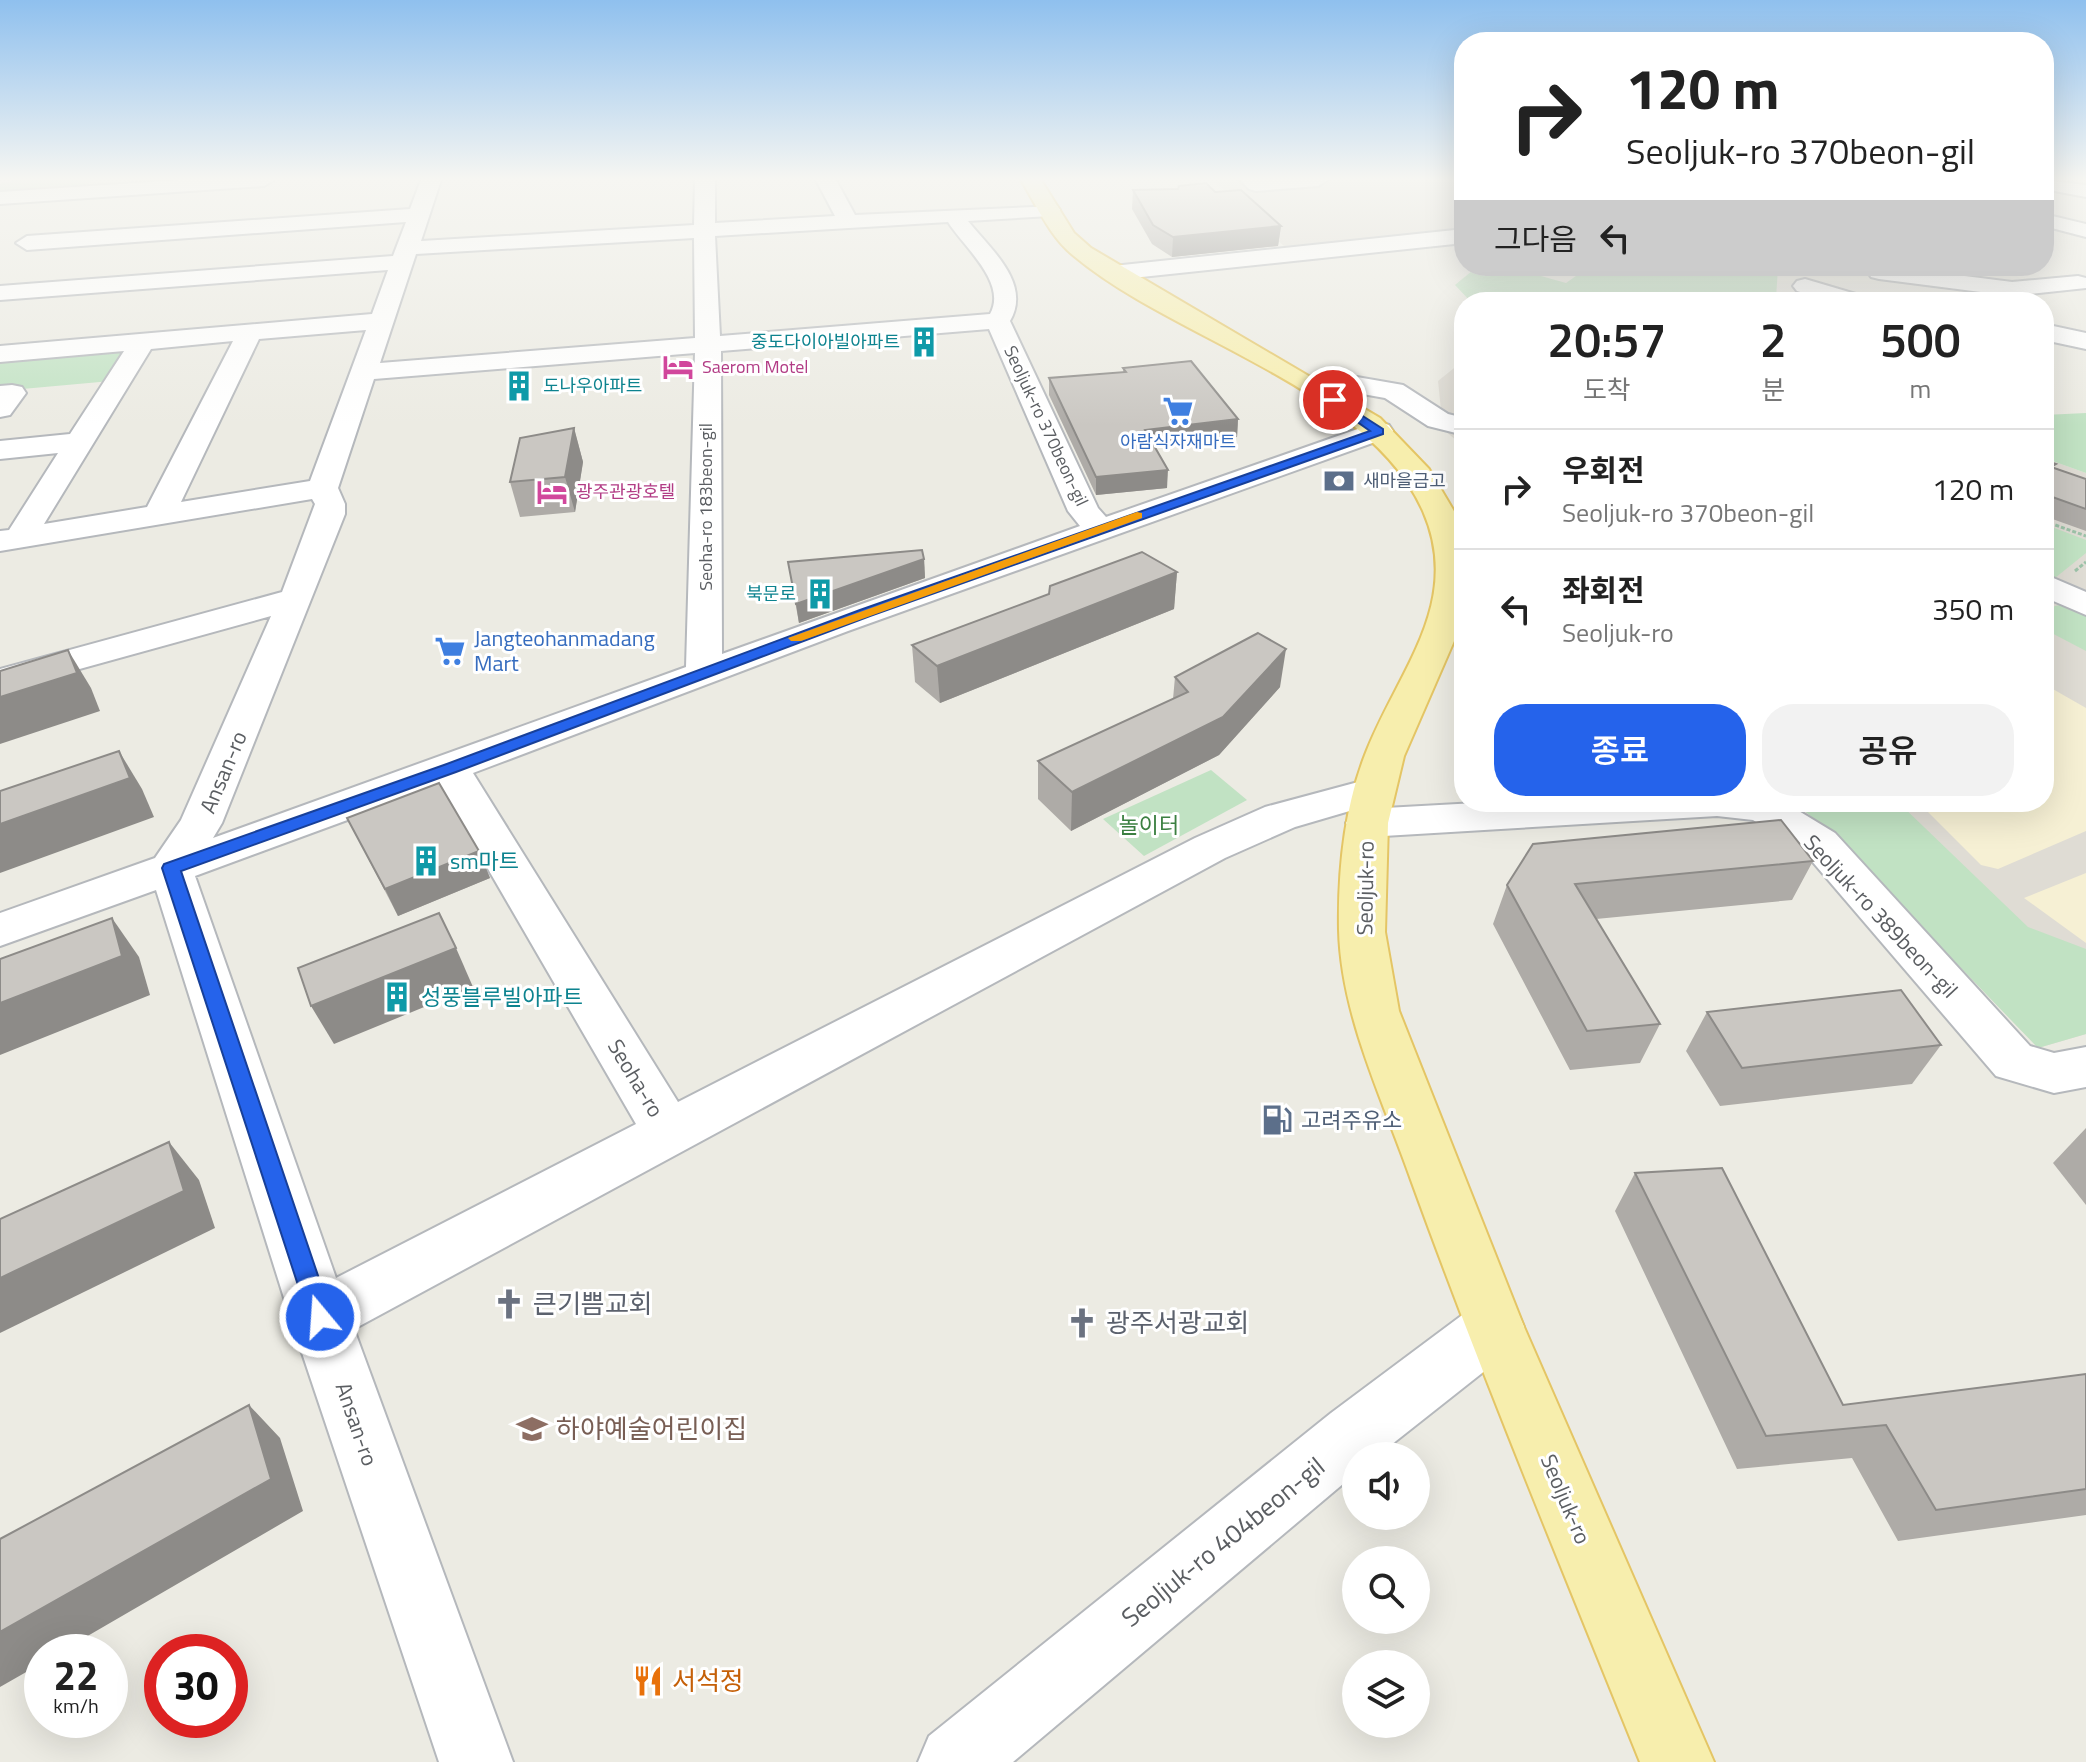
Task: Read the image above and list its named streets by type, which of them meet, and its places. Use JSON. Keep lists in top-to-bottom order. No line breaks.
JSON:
{"streets":{"main road":["Seoljuk-ro"],"street":["Seoljuk-ro 370beon-gil","Seoha-ro 183beon-gil","Ansan-ro","Seoljuk-ro 389beon-gil","Seoha-ro","Seoljuk-ro 404beon-gil"]},"crossings":[["Seoljuk-ro 370beon-gil","Seoha-ro 183beon-gil"],["Seoljuk-ro 370beon-gil","Ansan-ro"],["Seoljuk-ro 370beon-gil","Seoljuk-ro"],["Seoljuk-ro 370beon-gil","Seoha-ro"],["Ansan-ro","Seoha-ro"],["Seoljuk-ro","Seoljuk-ro 389beon-gil"],["Seoljuk-ro","Seoljuk-ro 404beon-gil"],["Seoljuk-ro 389beon-gil","Seoha-ro"]],"parks":["놀이터"],"places":{"building":["중도다이아빌아파트","도나우아파트","북문로","sm마트","성풍블루빌아파트"],"hotel":["Saerom Motel","광주관광호텔"],"supermarket":["아람식자재마트","Jangteohanmadang Mart"],"bank":["새마을금고"],"fuel station":["고려주유소"],"church":["큰기쁨교회","광주서광교회"],"school or university":["하야예술어린이집"],"restaurant":["서석정"]},"page":{"turn":["120 m","Seoljuk-ro 370beon-gil"],"then":"그다음","eta":["20:57","도착","2","분","500","m"],"list":[{"name":"우회전","note":"Seoljuk-ro 370beon-gil","value":"120 m"},{"name":"좌회전","note":"Seoljuk-ro","value":"350 m"}],"buttons":["종료","공유"],"speed":"22 km/h","limit":"30"}}
